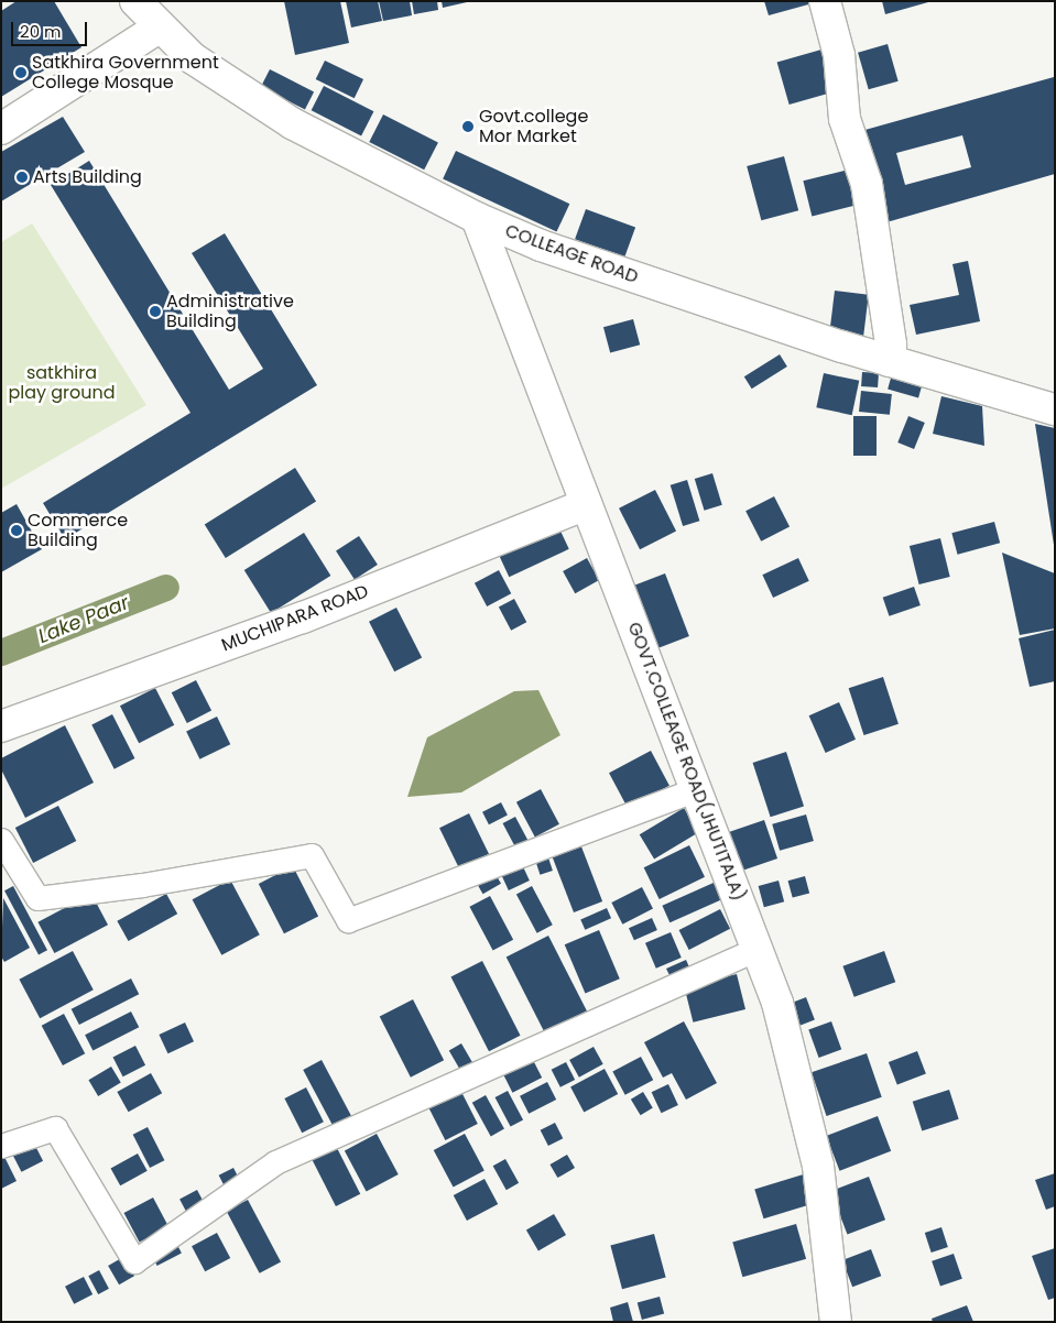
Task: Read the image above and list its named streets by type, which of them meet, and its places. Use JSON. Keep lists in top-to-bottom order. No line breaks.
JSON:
{"streets":{"street":["COLLEAGE ROAD","MUCHIPARA ROAD","GOVT.COLLEAGE ROAD(JHUTITALA)"]},"crossings":[["COLLEAGE ROAD","GOVT.COLLEAGE ROAD(JHUTITALA)"],["MUCHIPARA ROAD","GOVT.COLLEAGE ROAD(JHUTITALA)"]],"water":["Lake Paar"],"parks":["satkhira play ground"],"places":["Satkhira Government College Mosque","Govt.college Mor Market","Arts Building","Administrative Building","Commerce Building"],"scale_bar":"20 m"}
